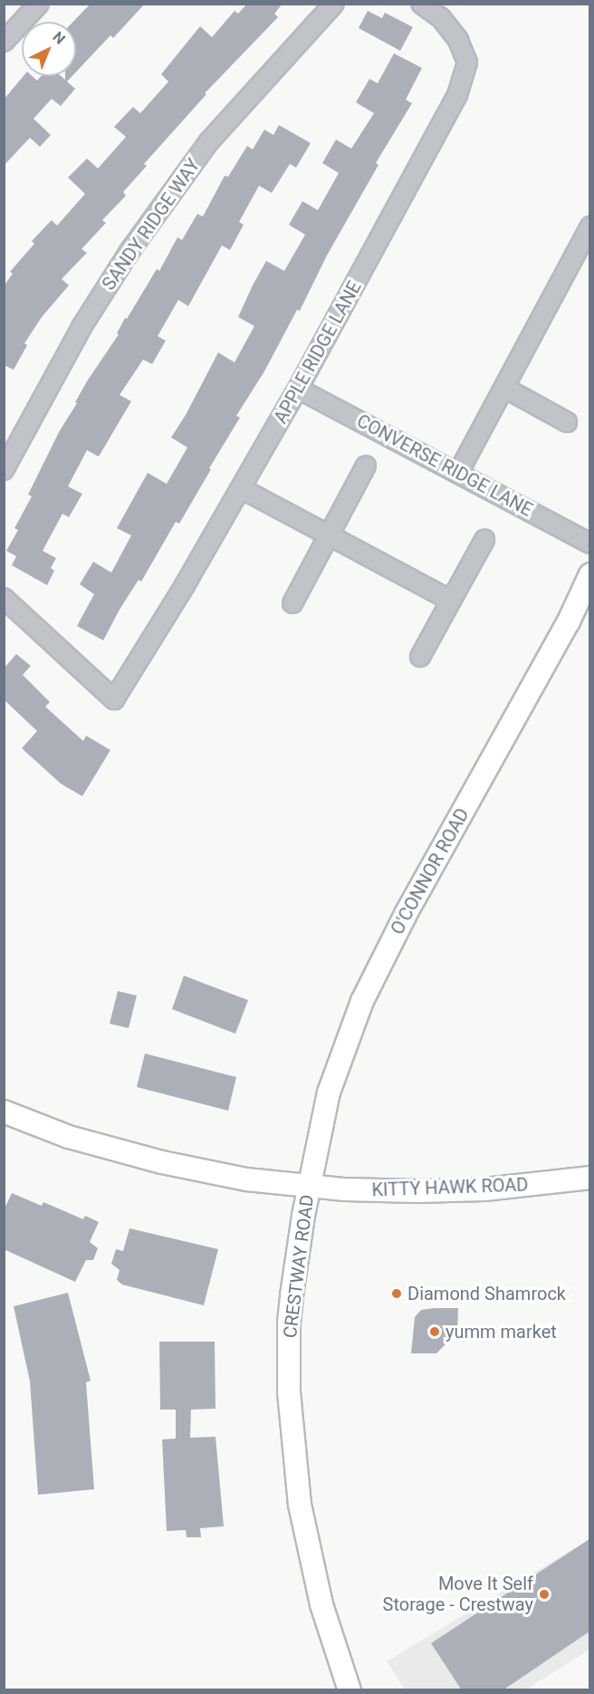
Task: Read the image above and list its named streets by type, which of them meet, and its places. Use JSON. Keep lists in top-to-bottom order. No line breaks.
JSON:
{"streets":{"main road":["O'CONNOR ROAD","KITTY HAWK ROAD","CRESTWAY ROAD"],"street":["SANDY RIDGE WAY","APPLE RIDGE LANE","CONVERSE RIDGE LANE"]},"crossings":[["APPLE RIDGE LANE","CONVERSE RIDGE LANE"],["O'CONNOR ROAD","KITTY HAWK ROAD"],["O'CONNOR ROAD","CRESTWAY ROAD"],["KITTY HAWK ROAD","CRESTWAY ROAD"]],"places":["Diamond Shamrock","yumm market","Move It Self Storage - Crestway"],"north":"top right"}
